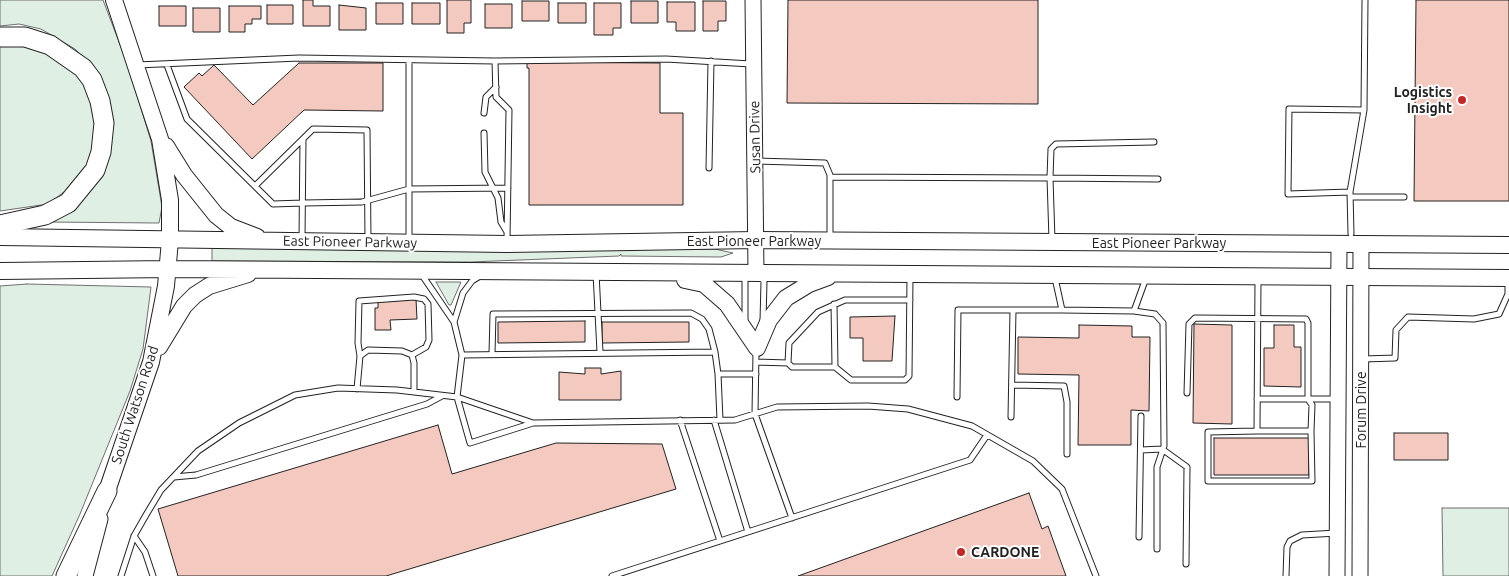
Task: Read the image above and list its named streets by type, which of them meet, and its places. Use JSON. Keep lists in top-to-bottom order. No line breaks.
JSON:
{"streets":{"main road":["East Pioneer Parkway","South Watson Road"],"street":["Susan Drive","Forum Drive"]},"crossings":[["Susan Drive","East Pioneer Parkway"],["East Pioneer Parkway","South Watson Road"],["East Pioneer Parkway","Forum Drive"]],"places":["Logistics Insight","CARDONE"]}
